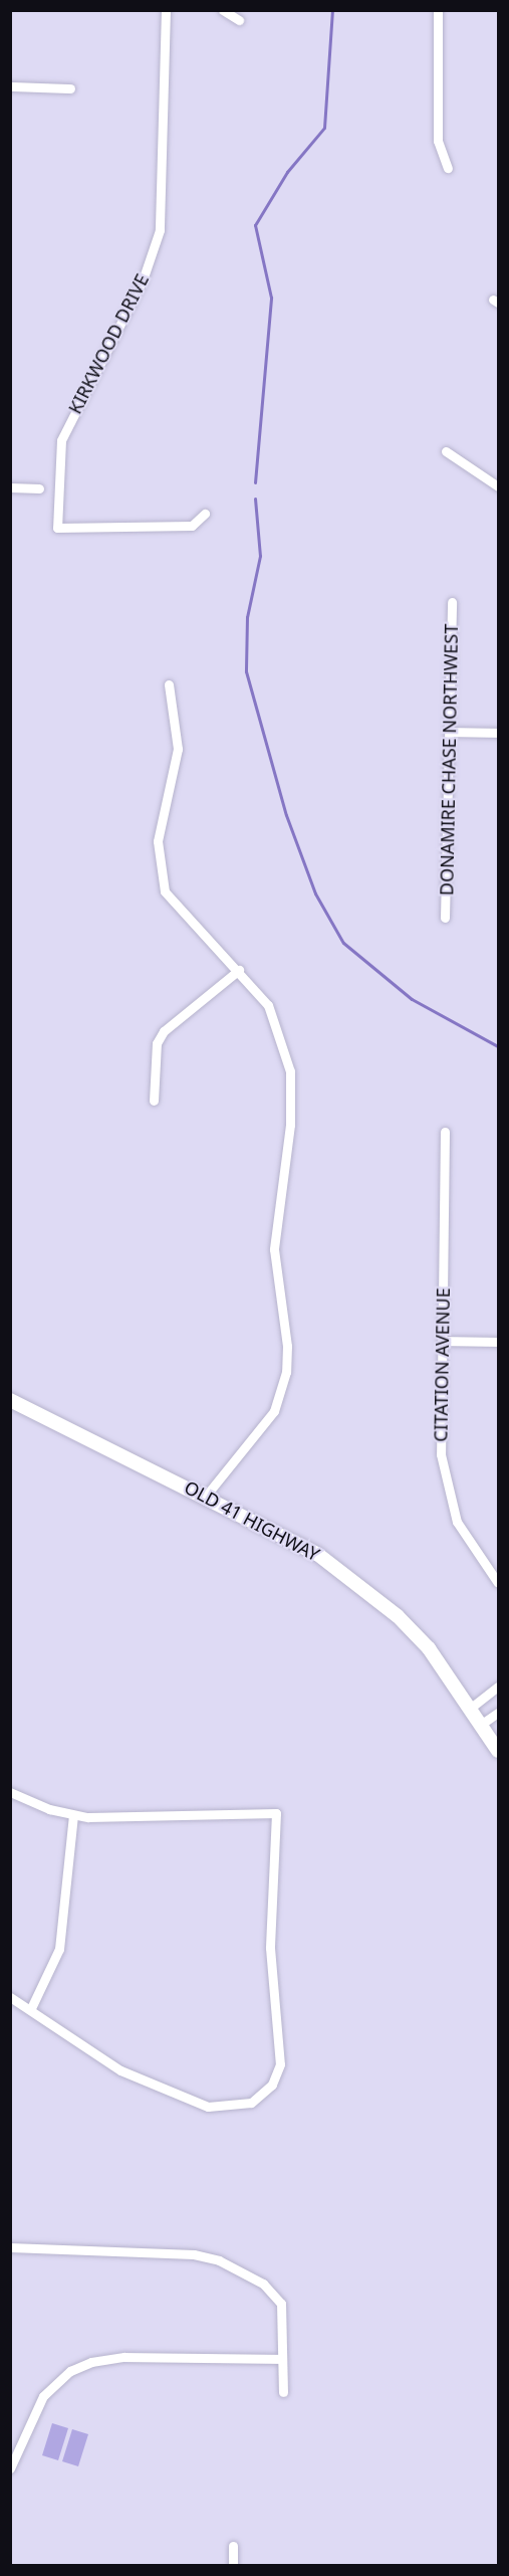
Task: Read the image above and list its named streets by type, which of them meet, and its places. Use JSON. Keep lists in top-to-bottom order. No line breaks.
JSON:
{"streets":{"main road":["OLD 41 HIGHWAY"],"street":["KIRKWOOD DRIVE","DONAMIRE CHASE NORTHWEST","CITATION AVENUE"]}}
